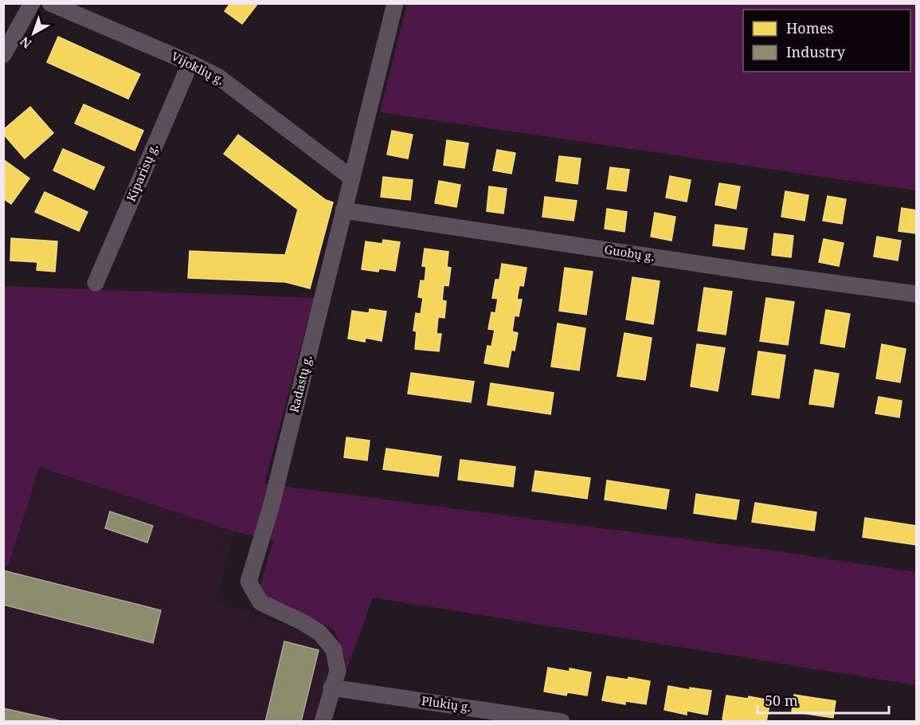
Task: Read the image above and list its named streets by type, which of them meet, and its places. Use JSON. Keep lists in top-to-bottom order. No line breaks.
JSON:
{"streets":{"street":["Vijoklių g.","Kiparisų g.","Guobų g.","Radastų g.","Plukių g."]},"crossings":[["Vijoklių g.","Kiparisų g."],["Vijoklių g.","Radastų g."],["Guobų g.","Radastų g."],["Radastų g.","Plukių g."]],"legend":["Homes","Industry"],"scale_bar":"50 m","north":"bottom left"}
